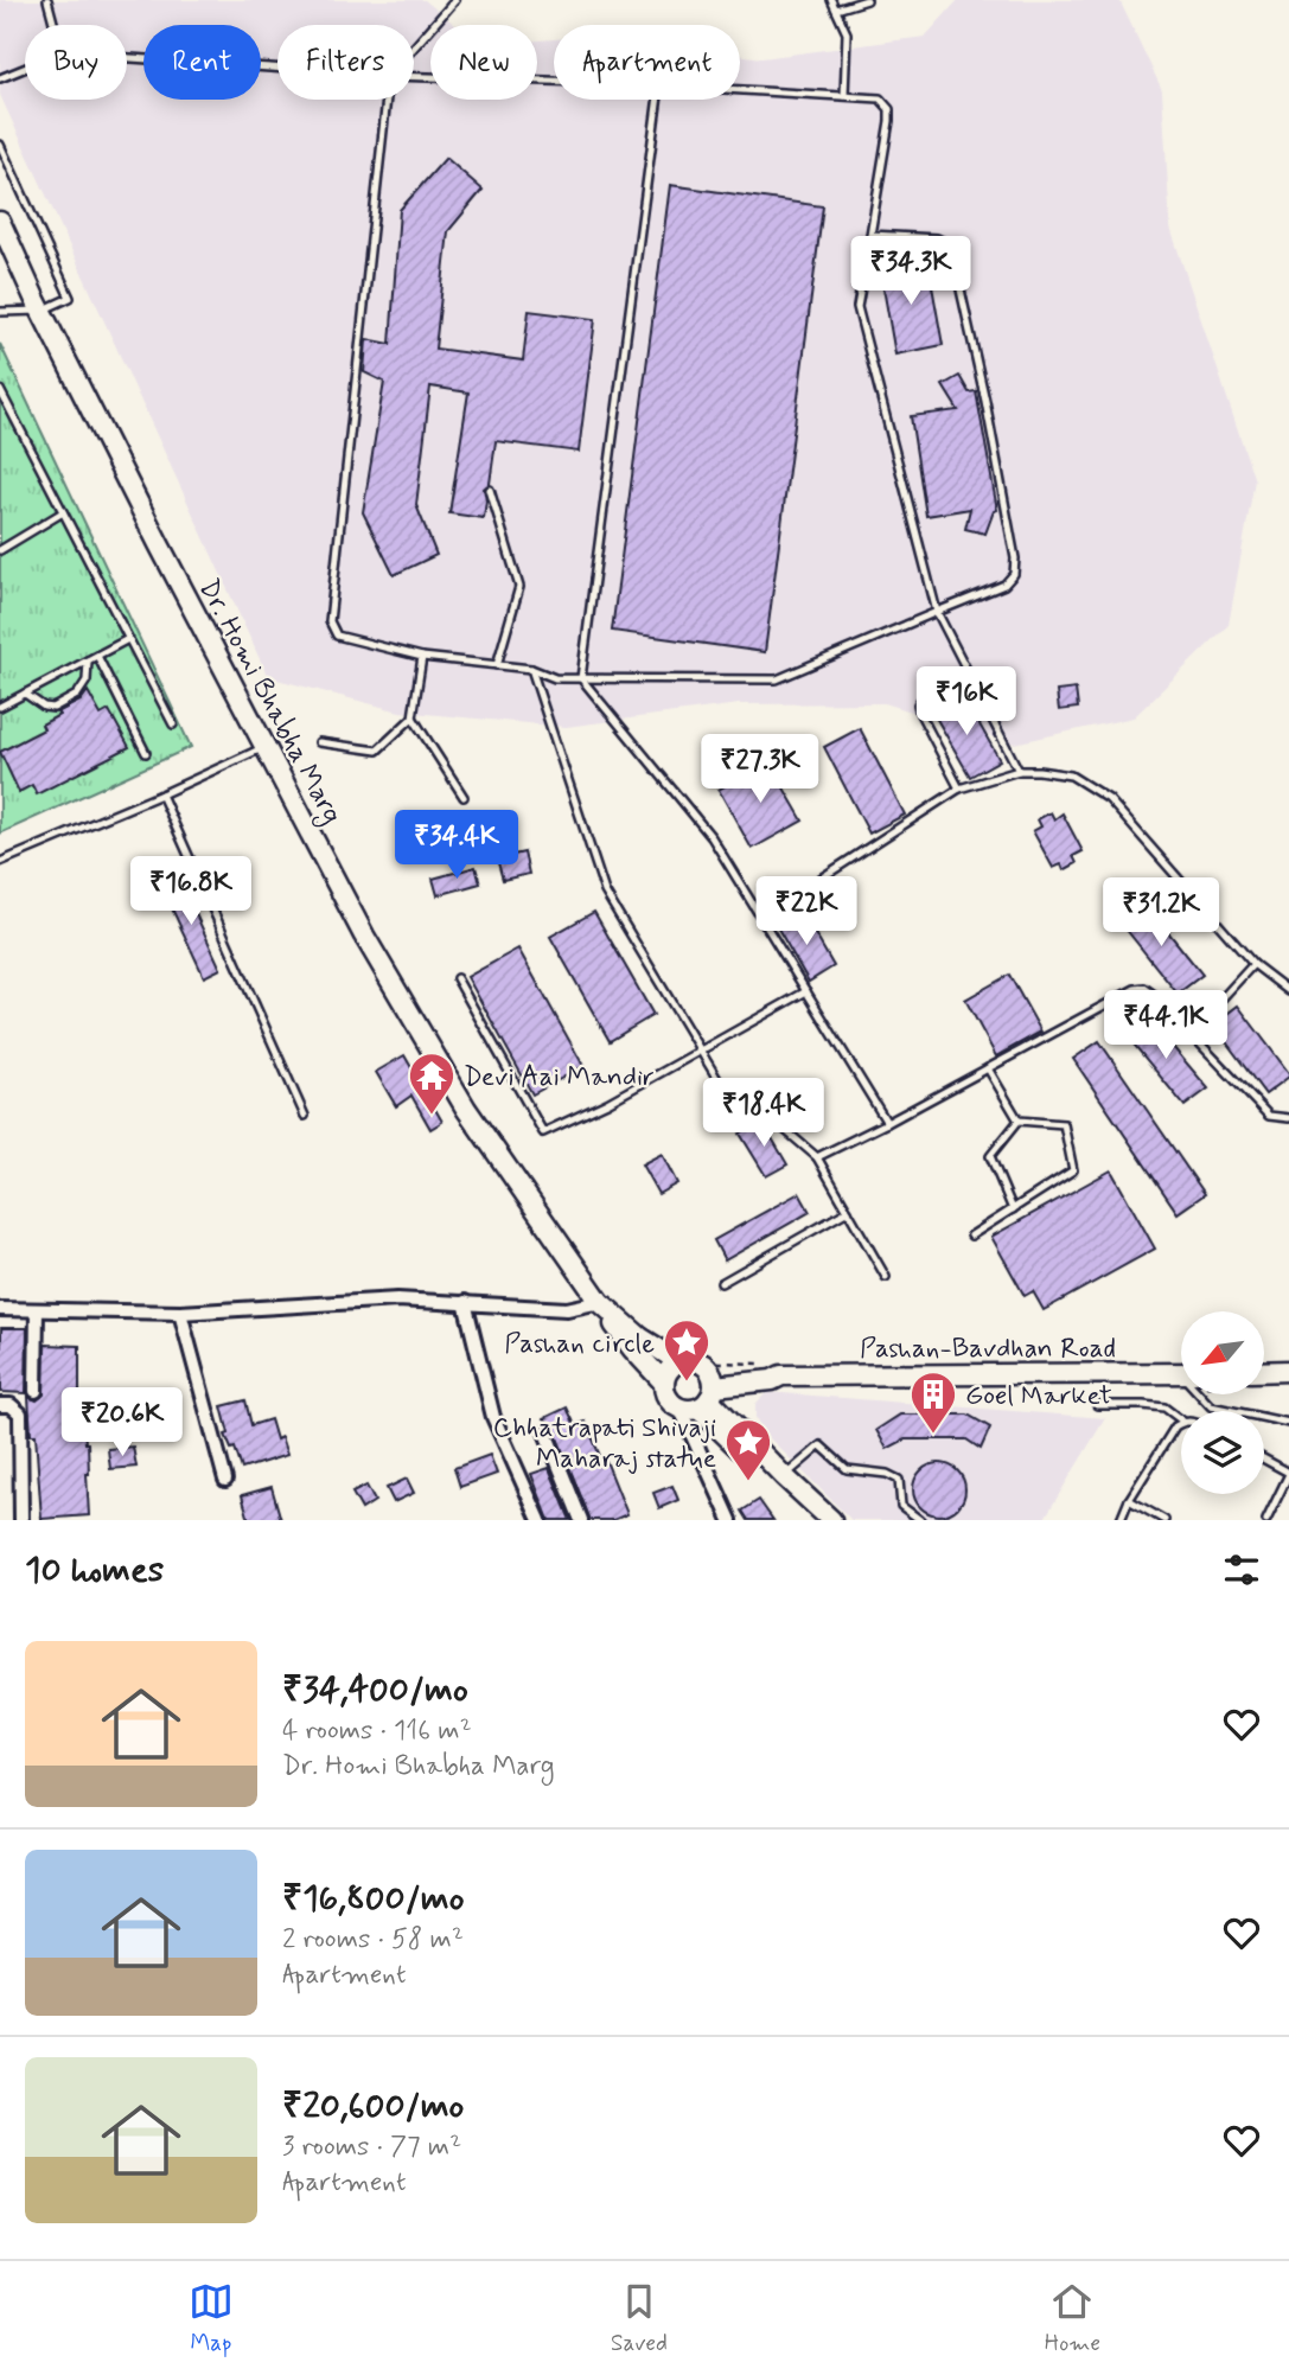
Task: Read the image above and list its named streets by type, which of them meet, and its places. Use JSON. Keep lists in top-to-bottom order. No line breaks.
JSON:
{"streets":{"main road":["Dr. Homi Bhabha Marg","Pashan-Bavdhan Road"]},"crossings":[["Dr. Homi Bhabha Marg","Pashan-Bavdhan Road"]],"places":{"temple":["Devi Aai Mandir"],"place":["Pashan circle","Chhatrapati Shivaji Maharaj statue"],"building":["Goel Market"]},"north":"bottom left","page":{"chip":["Buy","Rent","Filters","New","Apartment"],"price":["₹34.3K","₹16K","₹27.3K","₹34.4K","₹16.8K","₹22K","₹31.2K","₹44.1K","₹18.4K","₹20.6K"],"heading":"10 homes","list":[{"name":"₹34,400/mo","note":"4 rooms · 116 m² · Dr. Homi Bhabha Marg"},{"name":"₹16,800/mo","note":"2 rooms · 58 m² · Apartment"},{"name":"₹20,600/mo","note":"3 rooms · 77 m² · Apartment"}],"tabs":["Map","Saved","Home"]}}
